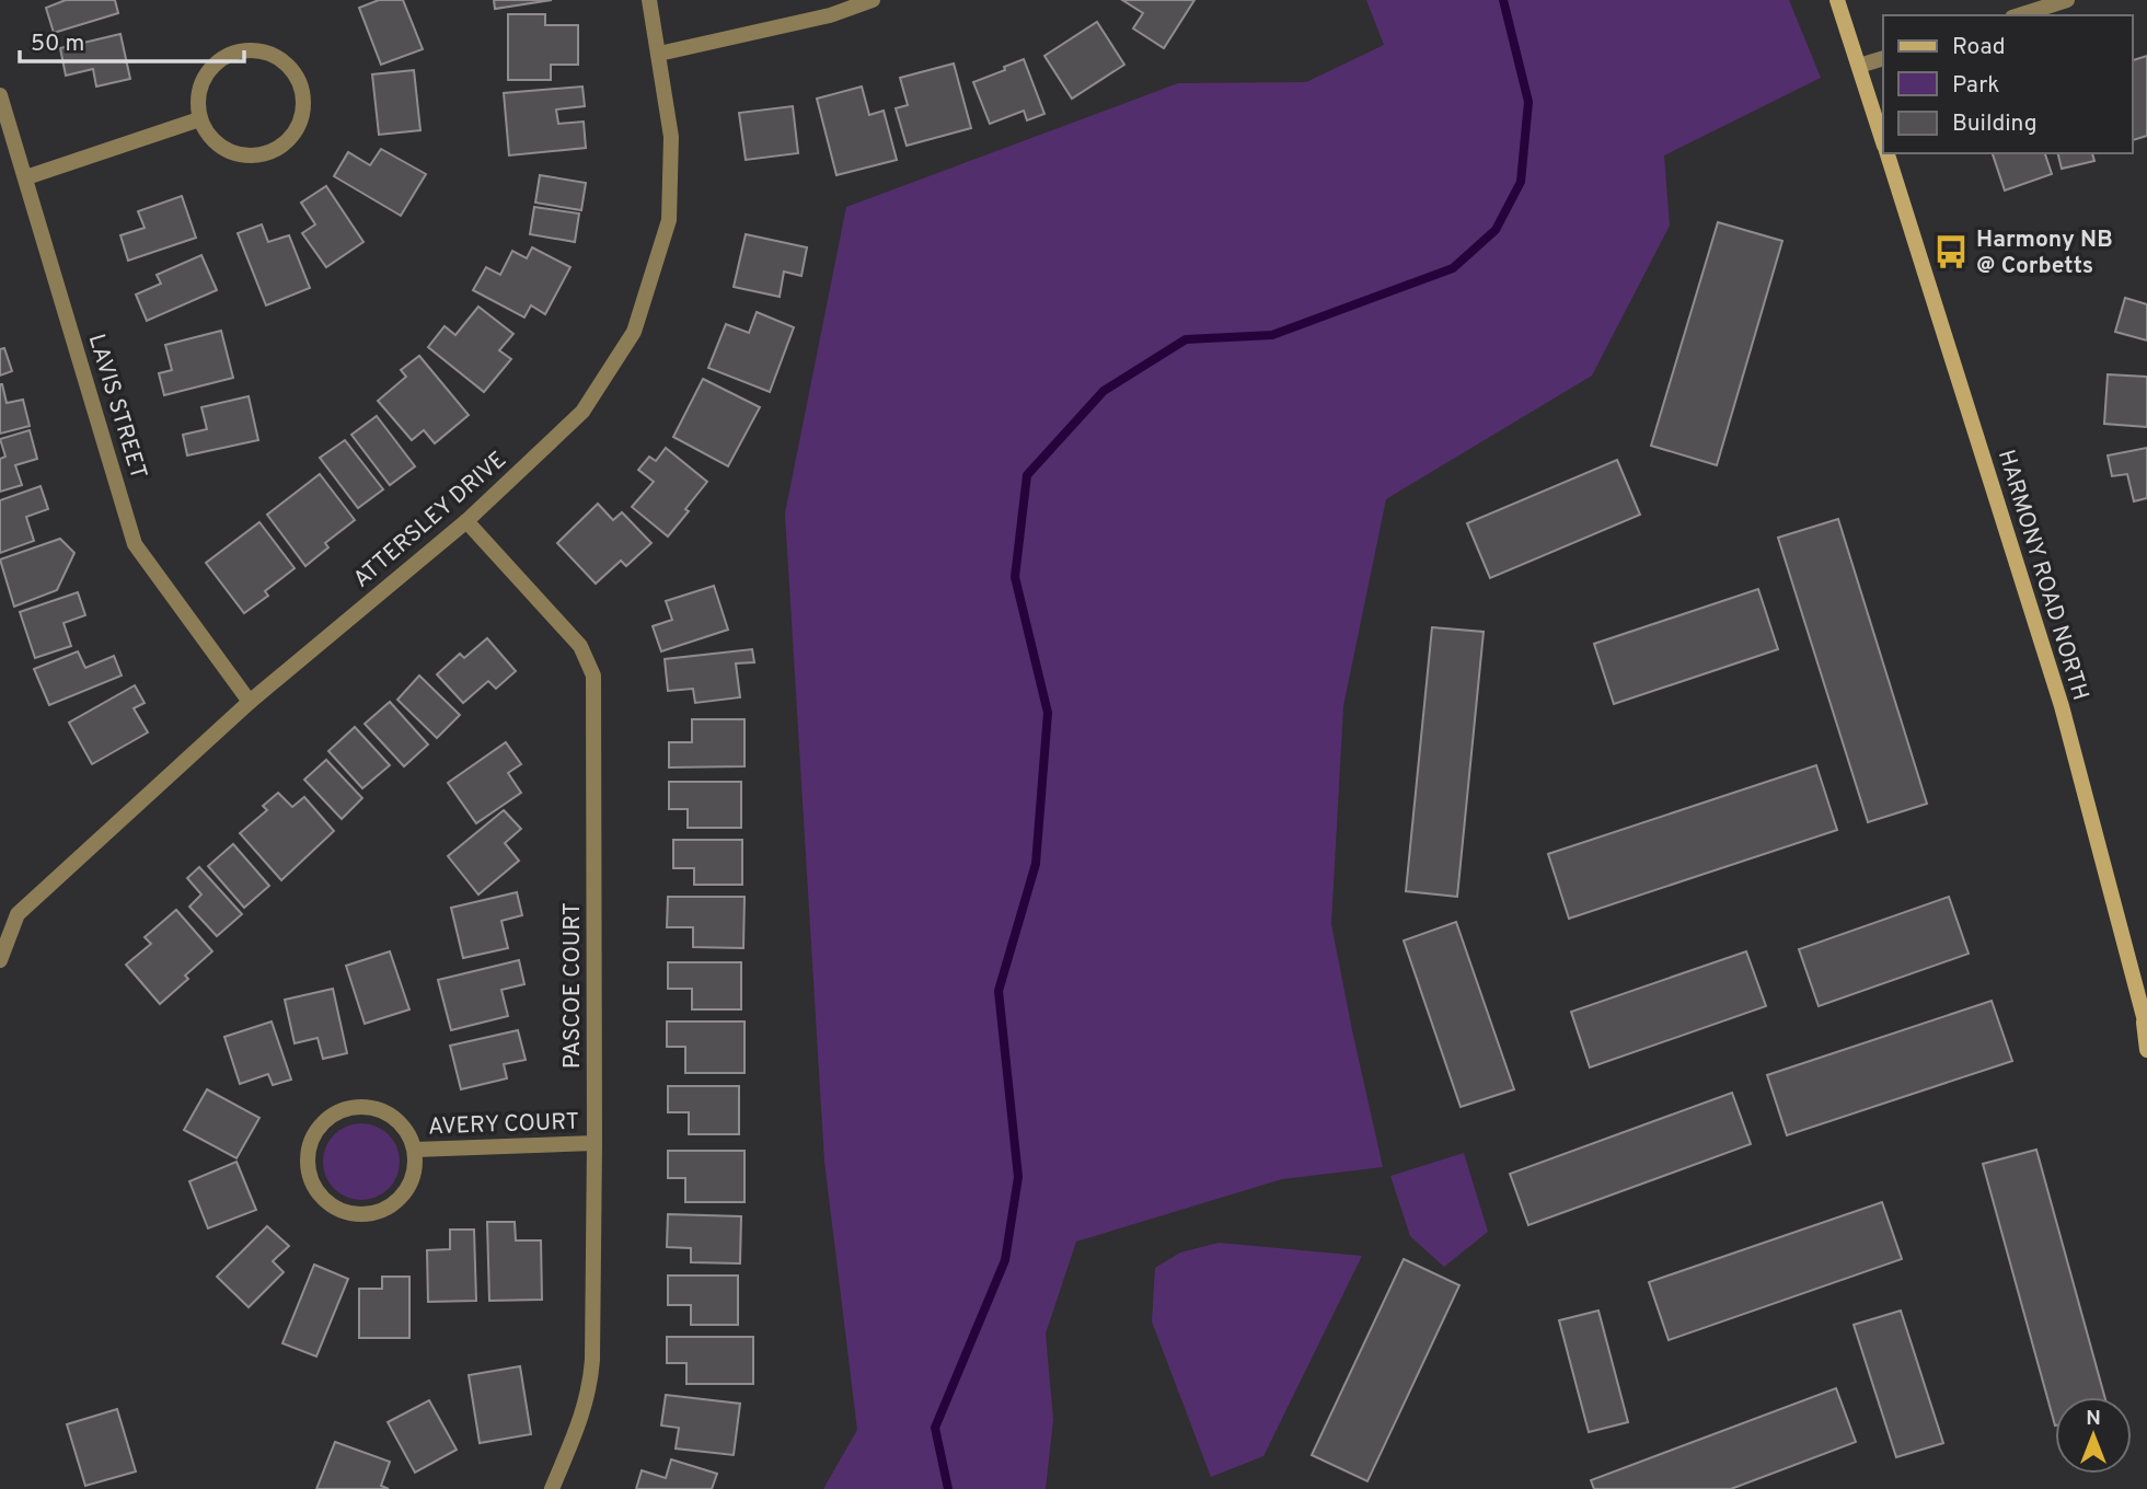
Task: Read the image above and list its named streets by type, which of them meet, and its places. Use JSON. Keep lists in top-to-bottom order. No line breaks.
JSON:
{"streets":{"main road":["HARMONY ROAD NORTH"],"street":["LAVIS STREET","ATTERSLEY DRIVE","PASCOE COURT","AVERY COURT"]},"crossings":[["LAVIS STREET","ATTERSLEY DRIVE"],["ATTERSLEY DRIVE","PASCOE COURT"],["PASCOE COURT","AVERY COURT"]],"places":{"bus stop":["Harmony NB @ Corbetts"]},"legend":["Road","Park","Building"],"scale_bar":"50 m","north":"top"}
